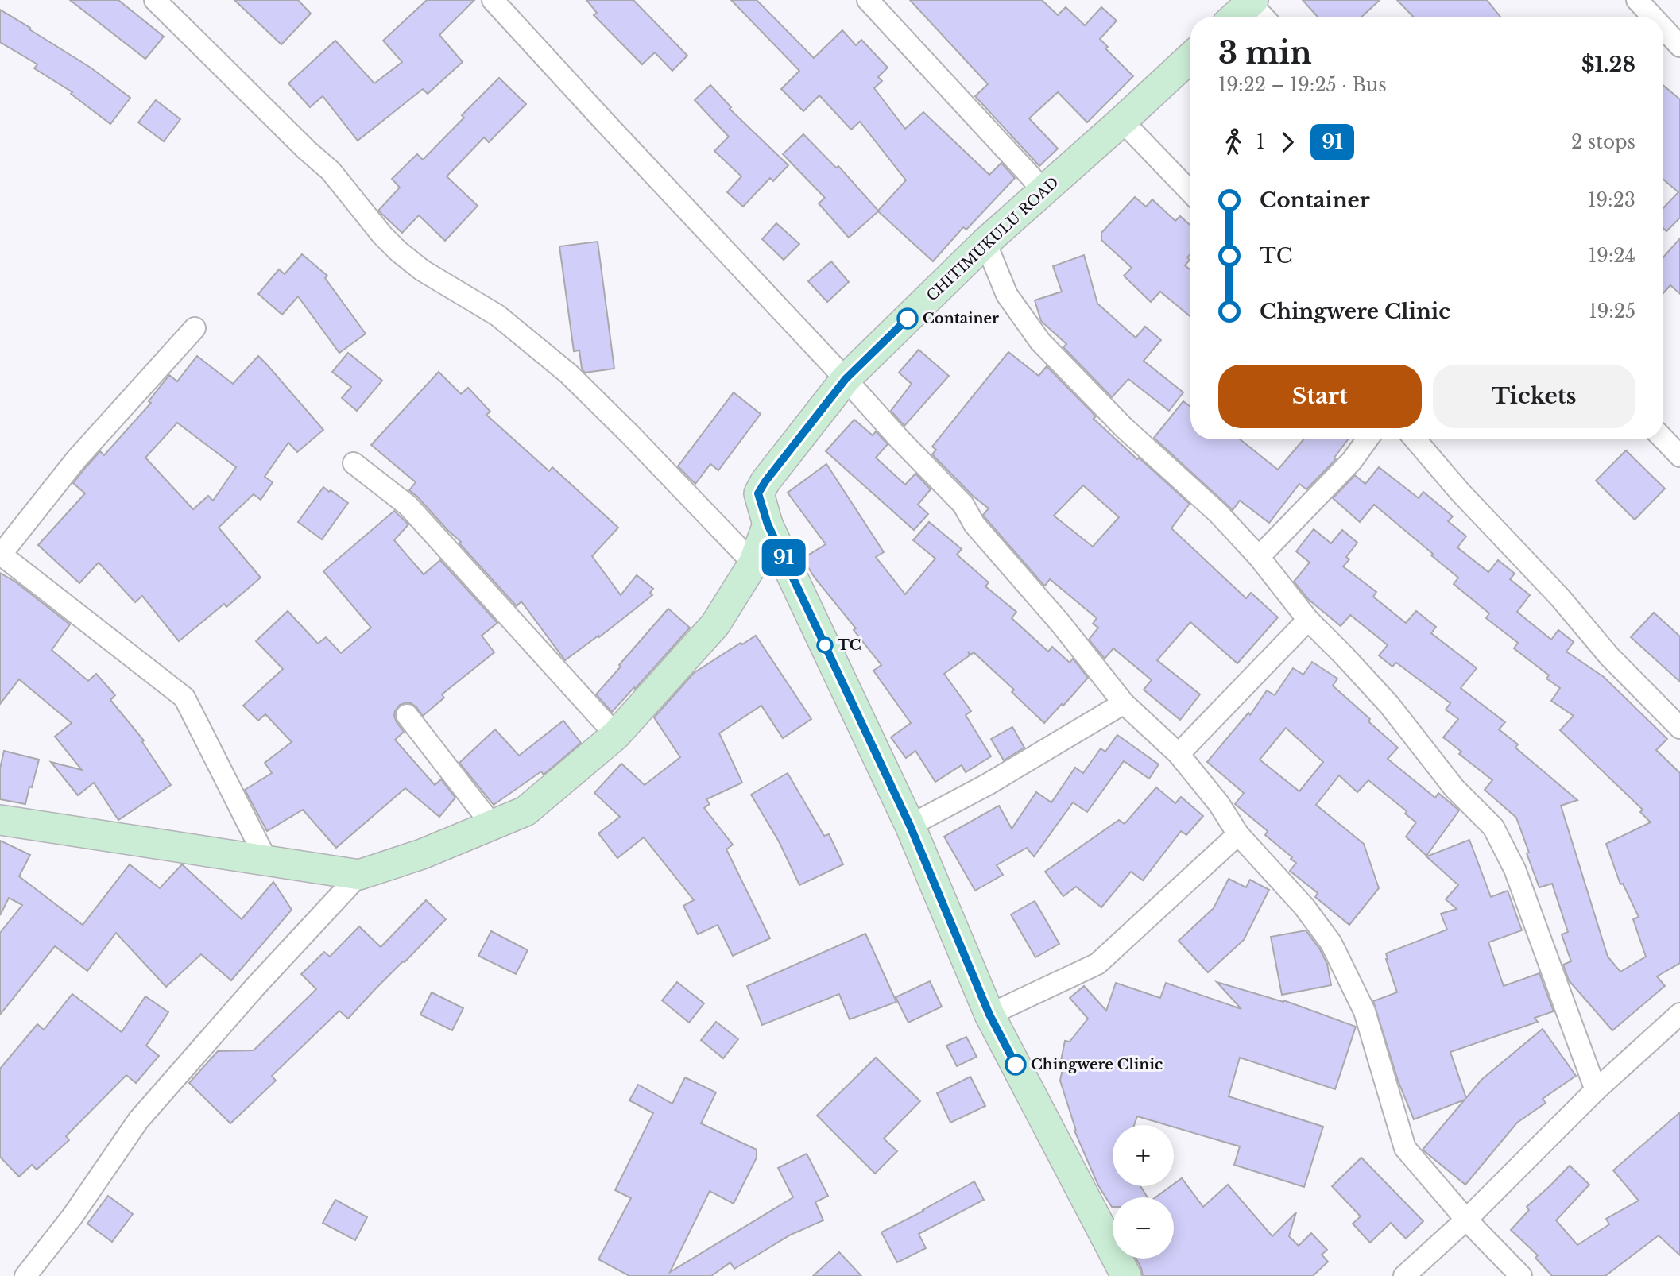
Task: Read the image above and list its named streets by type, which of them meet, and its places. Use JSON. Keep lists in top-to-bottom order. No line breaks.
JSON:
{"streets":{"street":["CHITIMUKULU ROAD"]},"places":["Container","TC","Chingwere Clinic"],"lines":["bus line 91"],"page":{"on_map":"91","heading":["3 min","19:22 – 19:25 · Bus","$1.28"],"legs":["1","91","2 stops"],"list":[{"name":"Container","value":"19:23"},{"name":"TC","value":"19:24"},{"name":"Chingwere Clinic","value":"19:25"}],"buttons":["Start","Tickets"],"map_buttons":["+","−"]}}
